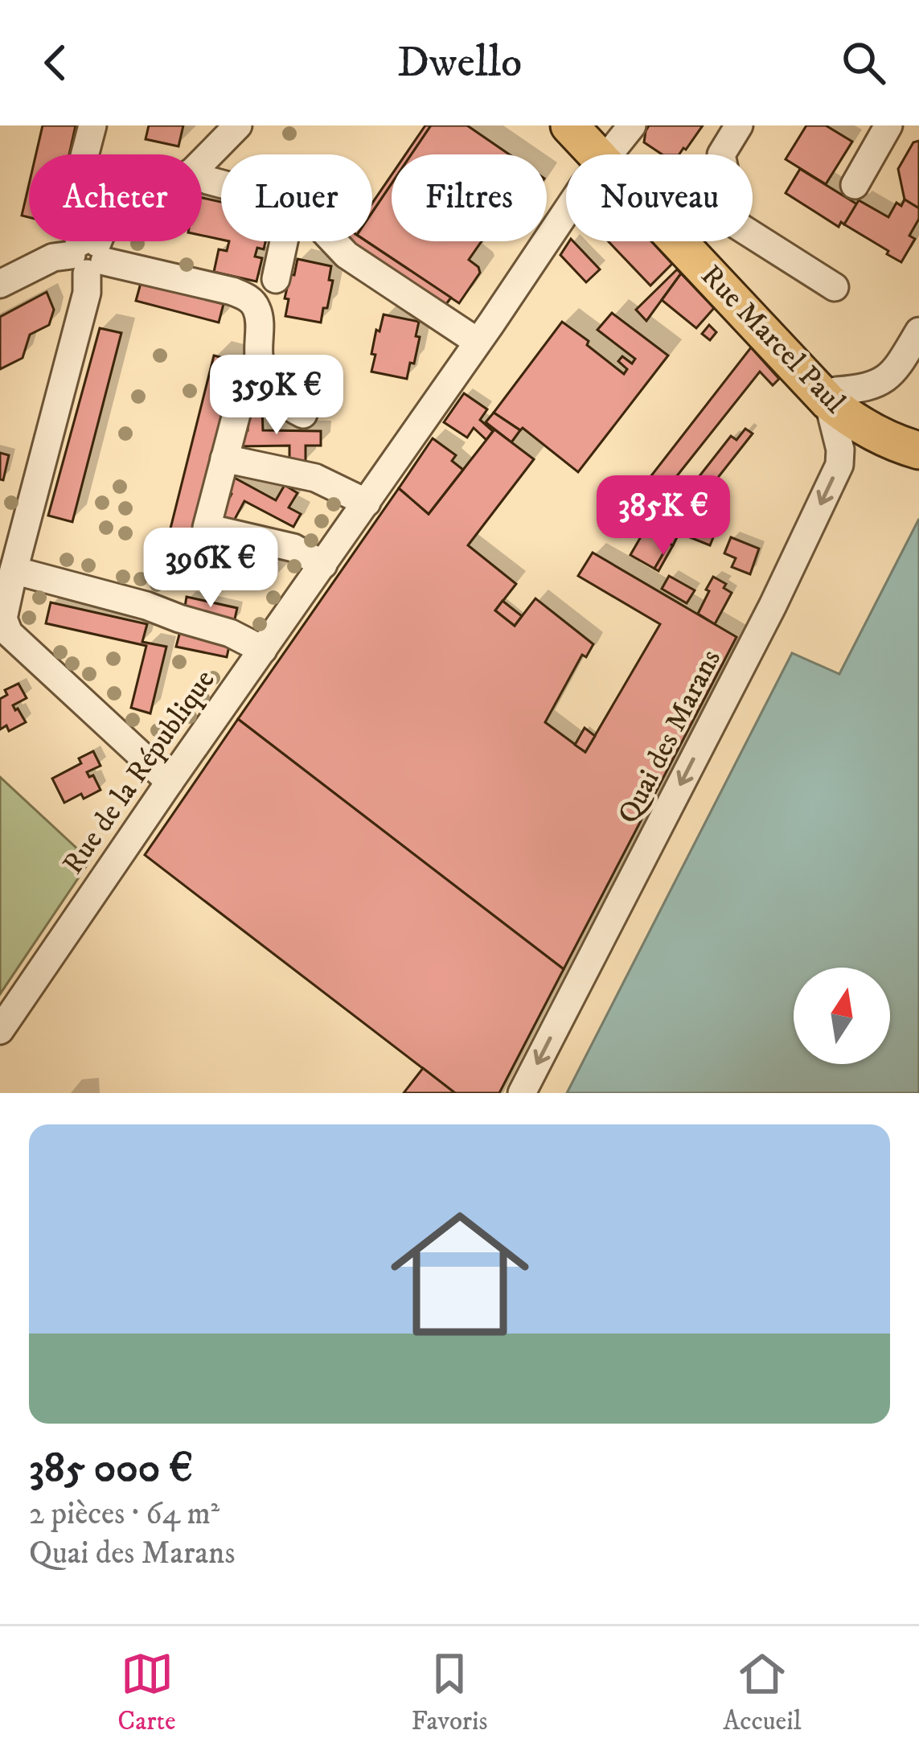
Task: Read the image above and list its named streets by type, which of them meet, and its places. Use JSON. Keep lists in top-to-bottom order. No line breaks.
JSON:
{"streets":{"main road":["Rue Marcel Paul"],"street":["Quai des Marans","Rue de la République"]},"crossings":[["Rue Marcel Paul","Quai des Marans"],["Rue Marcel Paul","Rue de la République"]],"one_way":["Quai des Marans"],"north":"top","page":{"header":"Dwello","chip":["Acheter","Louer","Filtres","Nouveau"],"price":["359K €","385K €","396K €"],"list":[{"name":"385 000 €","note":"2 pièces · 64 m² · Quai des Marans"}],"tabs":["Carte","Favoris","Accueil"]}}
